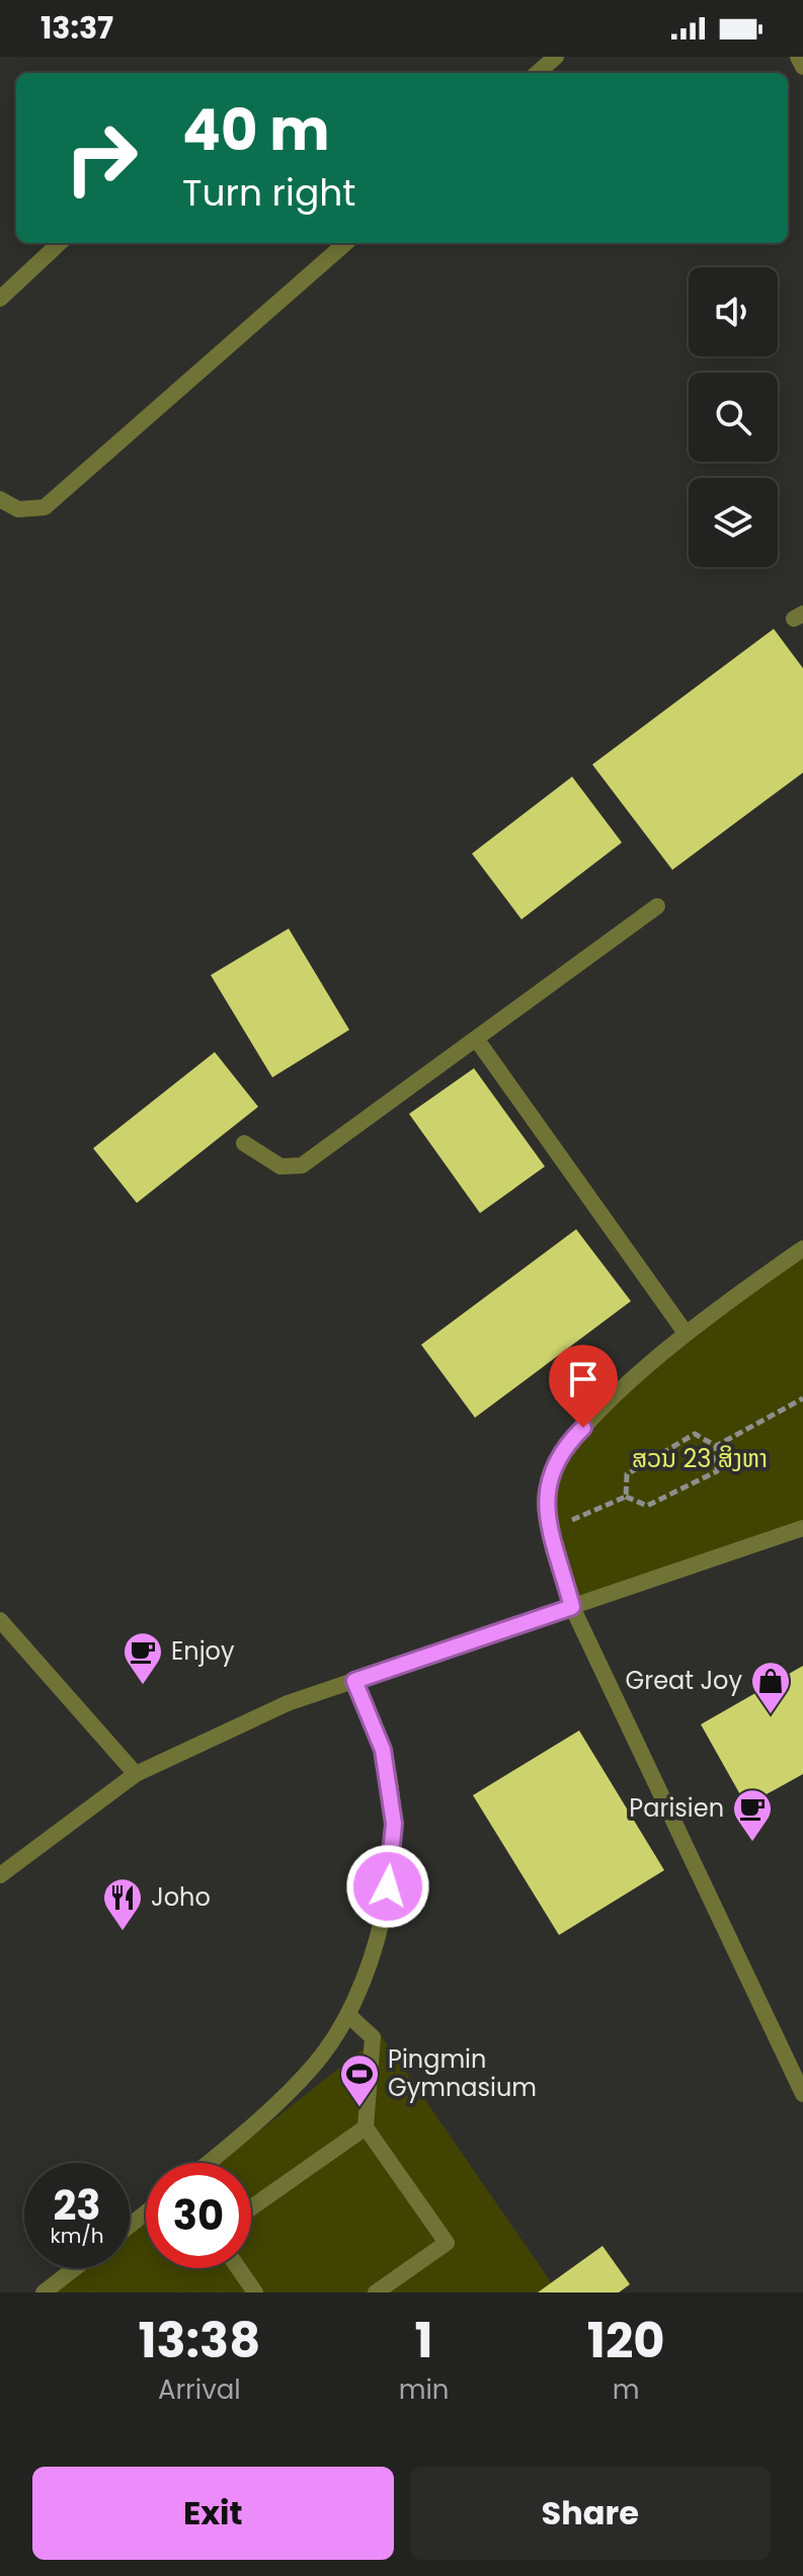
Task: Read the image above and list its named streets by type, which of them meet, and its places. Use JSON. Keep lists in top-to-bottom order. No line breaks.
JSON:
{"parks":["ສວນ 23 ສິງຫາ"],"places":{"cafe":["Enjoy","Parisien"],"shop":["Great Joy"],"restaurant":["Joho"],"sports":["Pingmin Gymnasium"]},"page":{"status":"13:37","turn":["40 m","Turn right"],"speed":"23 km/h","limit":"30","eta":["13:38","Arrival","1","min","120","m"],"buttons":["Exit","Share"]}}
